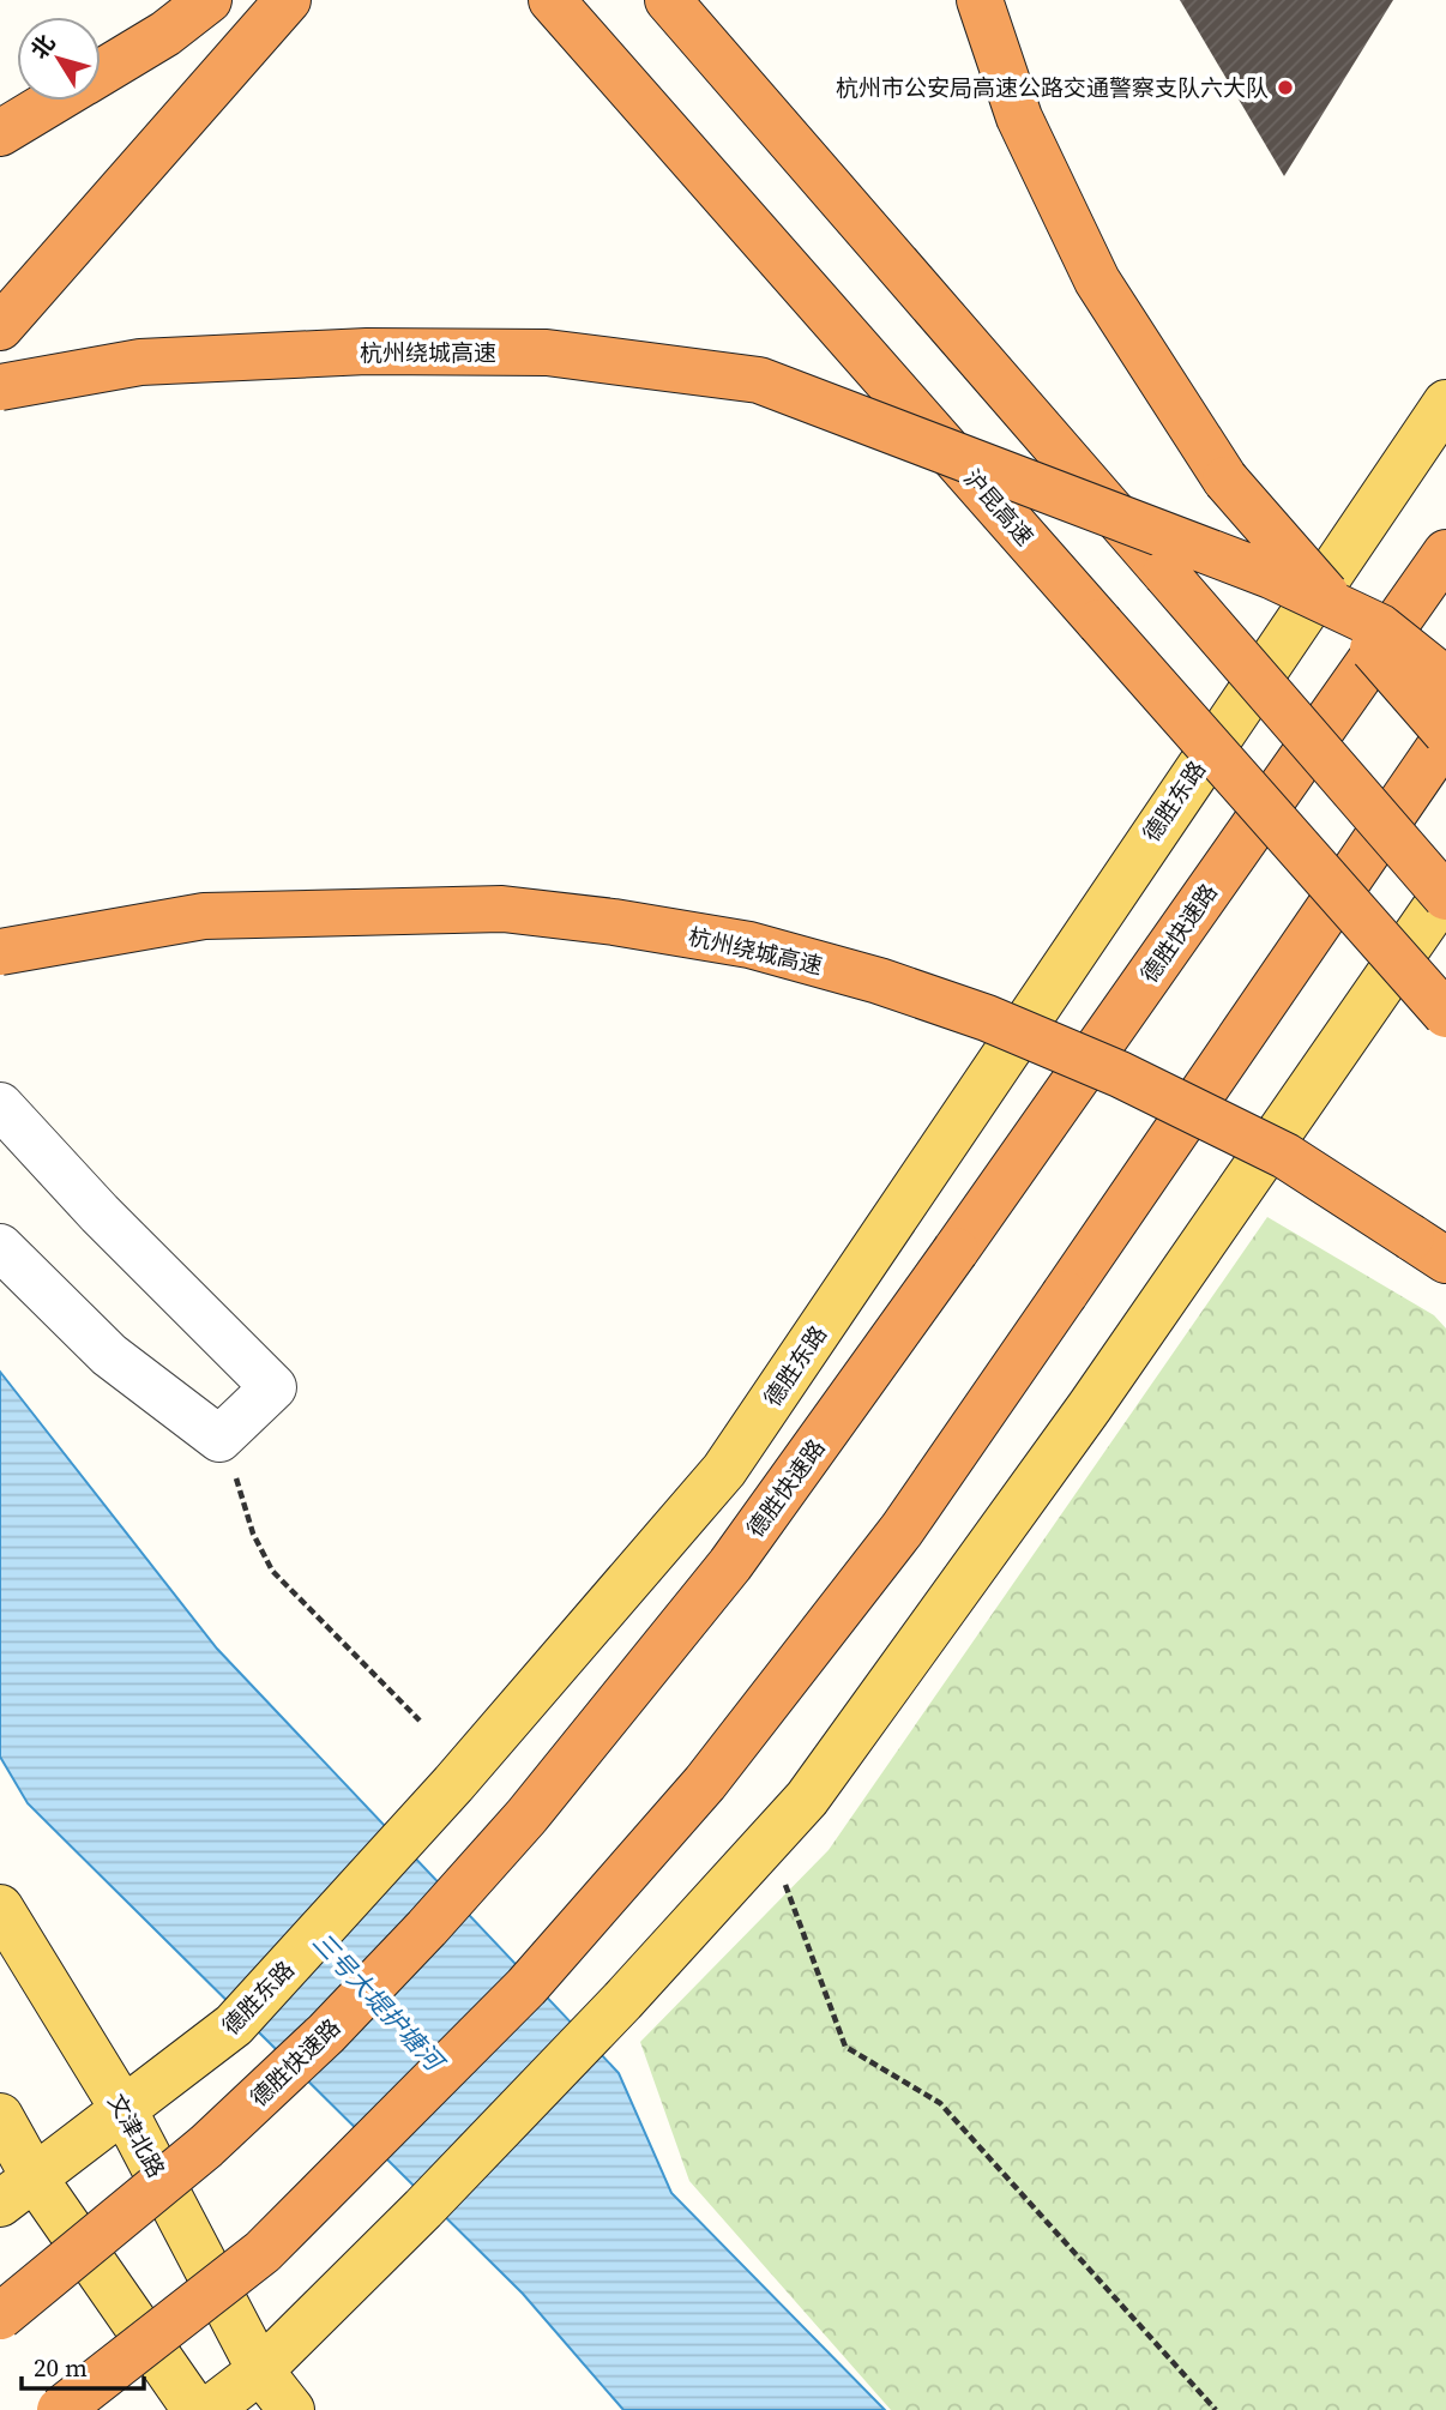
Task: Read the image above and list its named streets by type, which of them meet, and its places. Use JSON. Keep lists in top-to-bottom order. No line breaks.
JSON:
{"streets":{"highway":["杭州绕城高速","沪昆高速","德胜快速路"],"main road":["德胜东路","文津北路"]},"crossings":[["德胜东路","文津北路"]],"water":["三号大堤护塘河"],"places":["杭州市公安局高速公路交通警察支队六大队"],"scale_bar":"20 m","north":"top left"}
